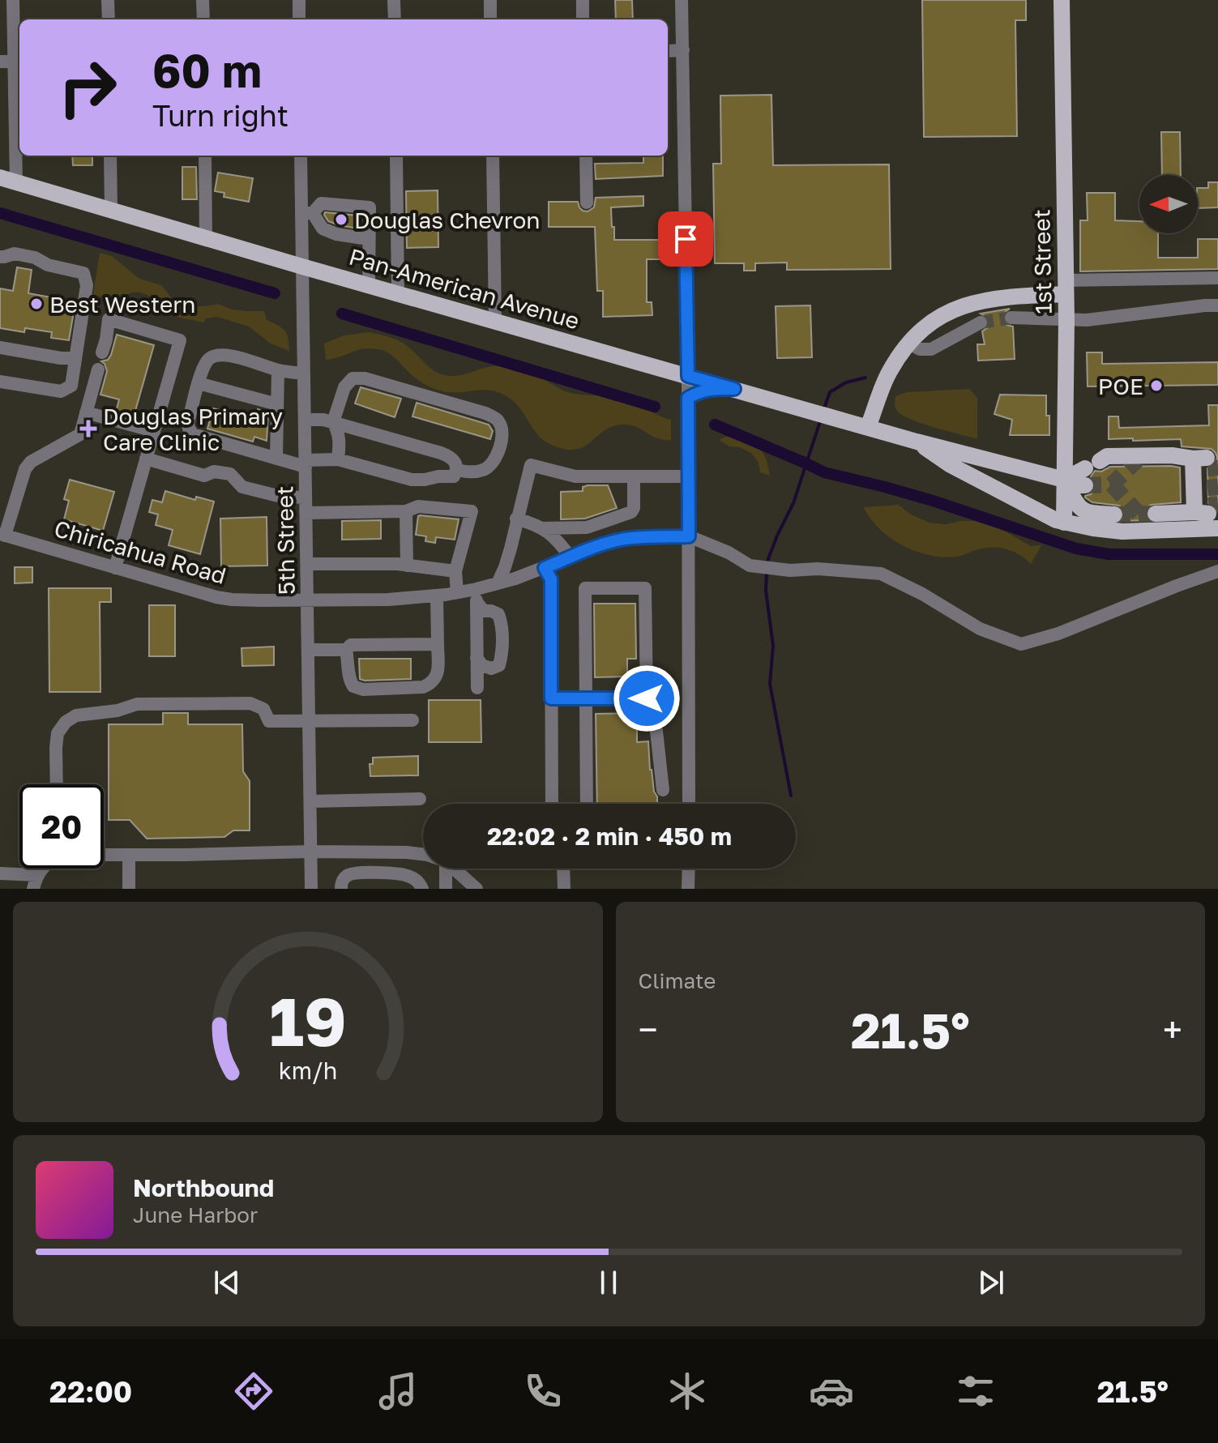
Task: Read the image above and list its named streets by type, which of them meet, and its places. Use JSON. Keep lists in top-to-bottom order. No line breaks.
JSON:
{"streets":{"main road":["1st Street","Pan-American Avenue"],"street":["5th Street","Chiricahua Road"]},"crossings":[["1st Street","Pan-American Avenue"],["Pan-American Avenue","5th Street"],["5th Street","Chiricahua Road"]],"places":{"other":["Douglas Chevron","Best Western","POE"],"health":["Douglas Primary Care Clinic"]},"north":"left","page":{"turn":["60 m","Turn right"],"limit":"20","trip":"22:02 · 2 min · 450 m","tile":"Climate","heat":["−","21.5°","+"],"song":["Northbound","June Harbor"],"tabs":["22:00","21.5°"],"gauge":["19","km/h"]}}
